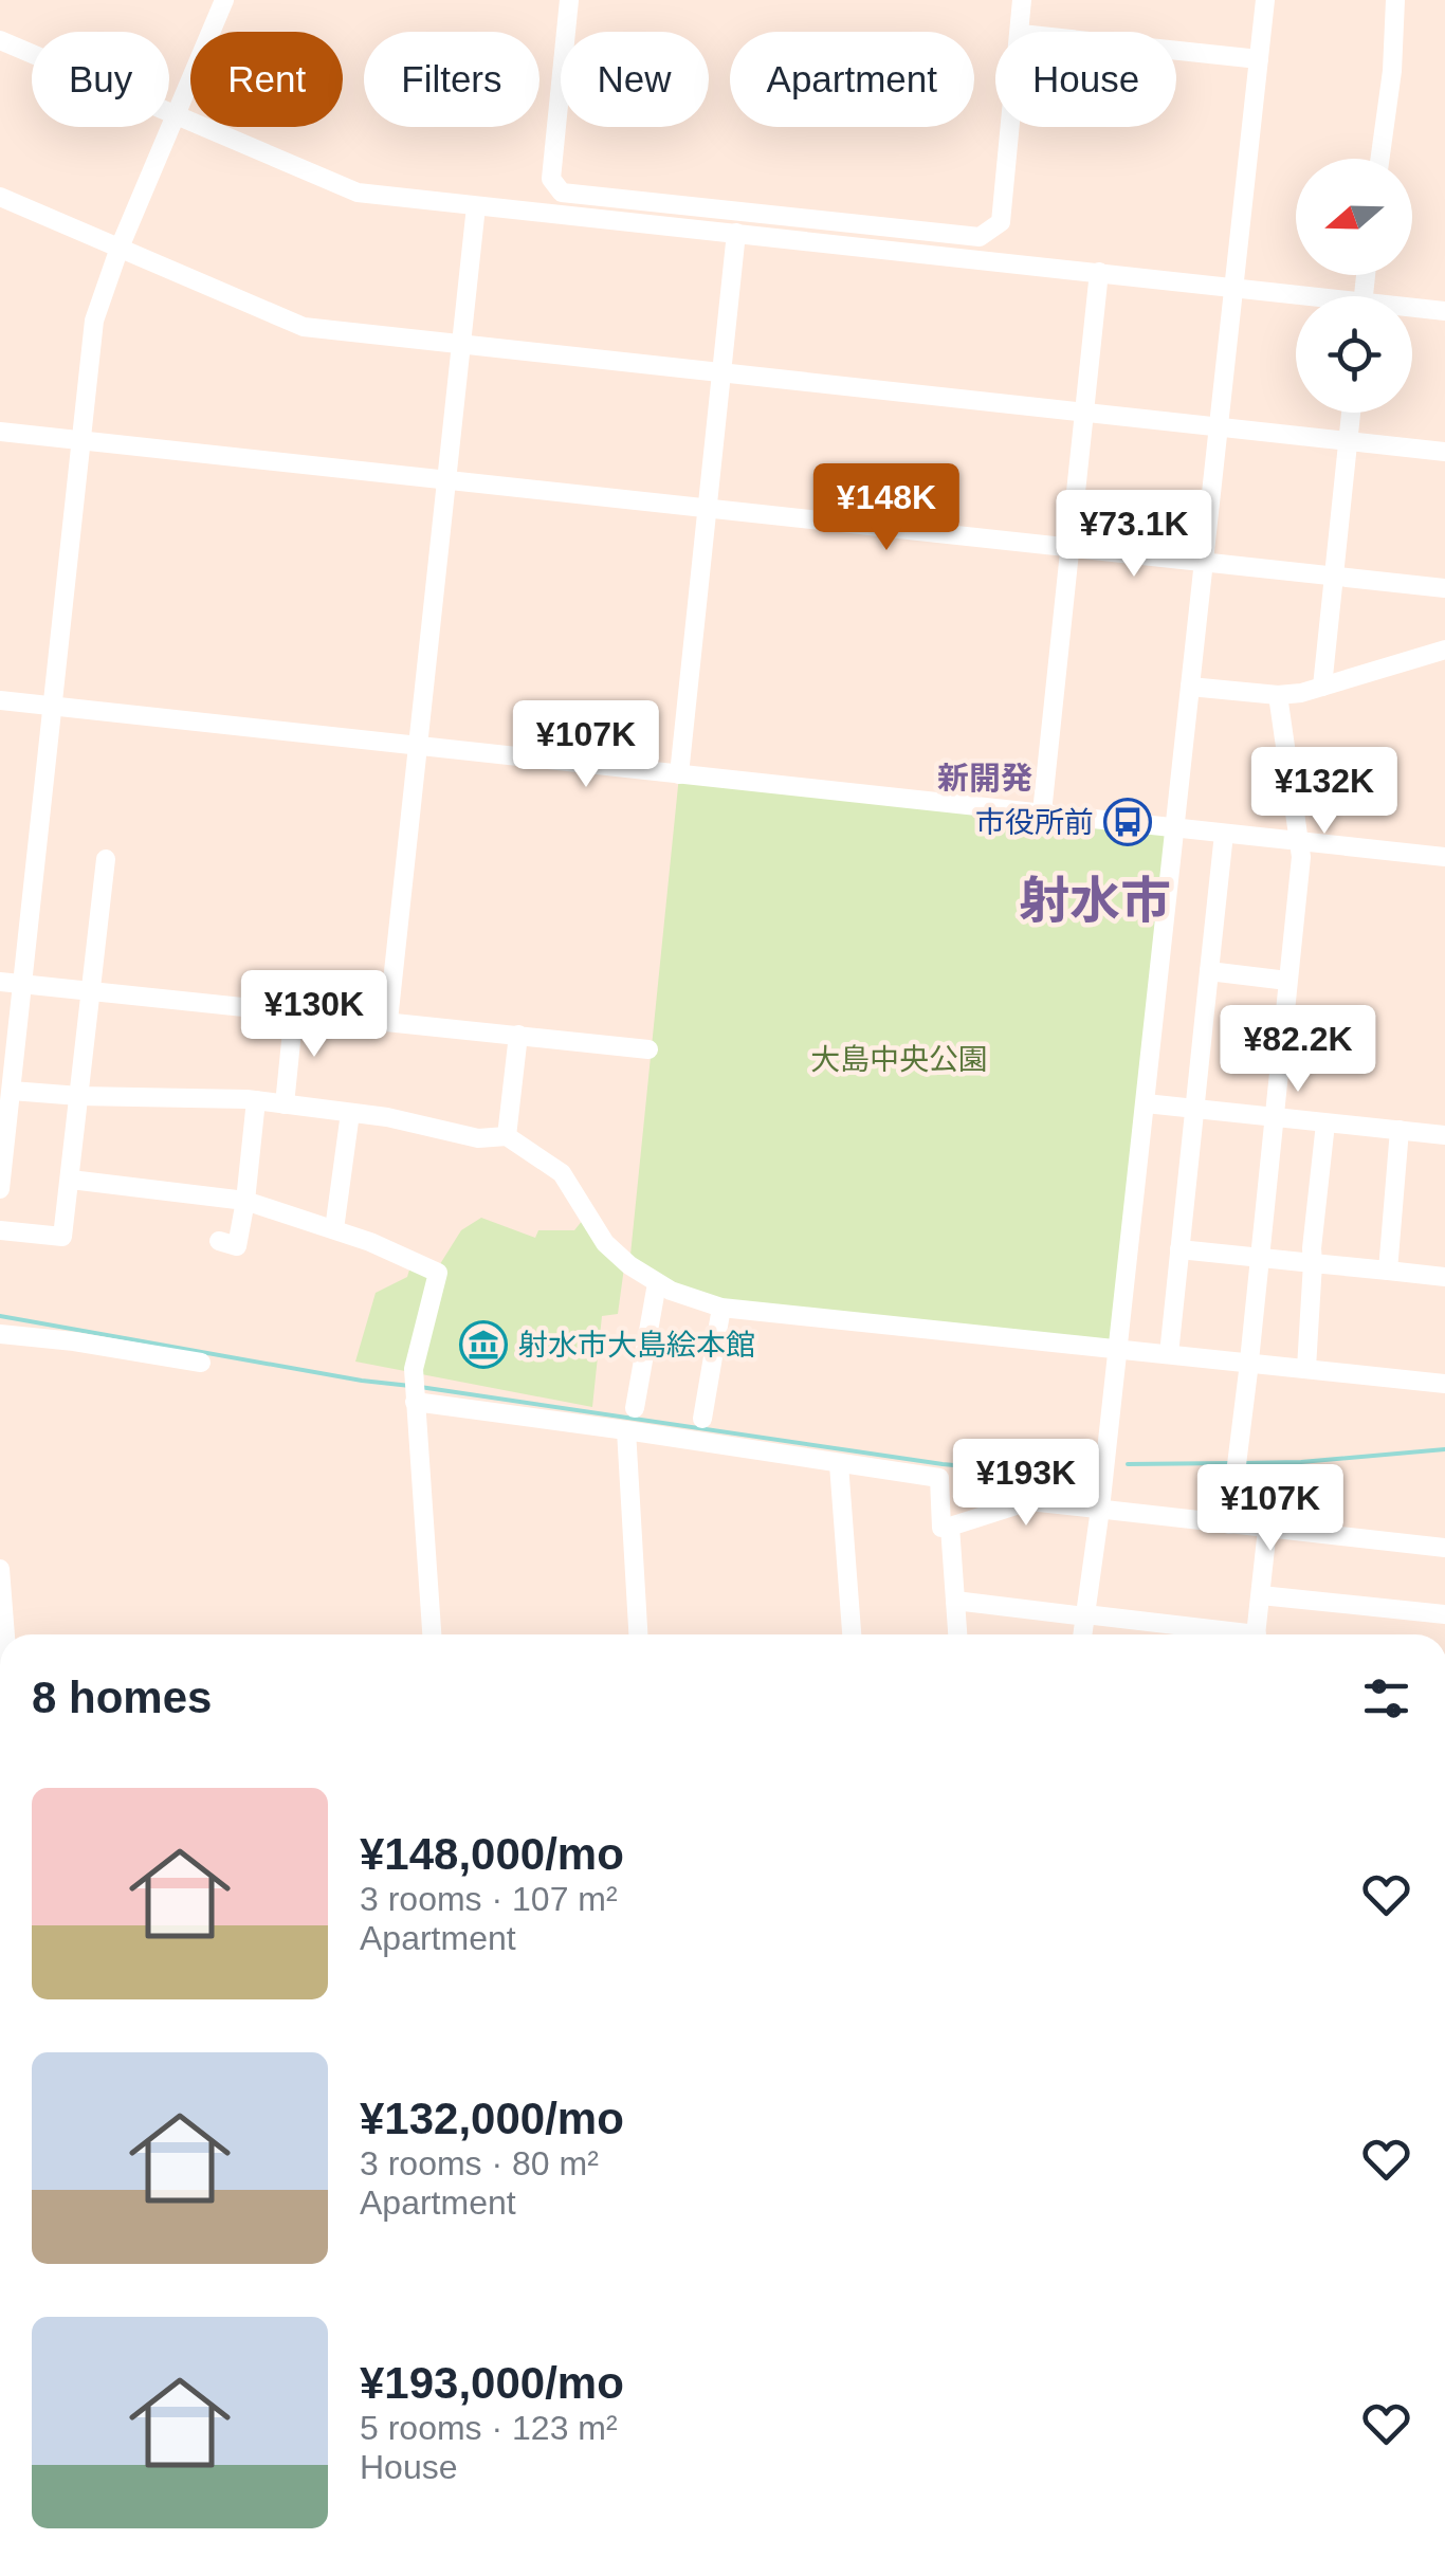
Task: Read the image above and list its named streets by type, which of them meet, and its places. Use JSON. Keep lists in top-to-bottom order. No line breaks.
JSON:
{"districts":["新開発","射水市"],"parks":["大島中央公園"],"places":{"bus stop":["市役所前"],"museum":["射水市大島絵本館"]},"north":"left","page":{"chip":["Buy","Rent","Filters","New","Apartment","House"],"price":["¥148K","¥73.1K","¥107K","¥132K","¥130K","¥82.2K","¥193K","¥107K"],"heading":"8 homes","list":[{"name":"¥148,000/mo","note":"3 rooms · 107 m² · Apartment"},{"name":"¥132,000/mo","note":"3 rooms · 80 m² · Apartment"},{"name":"¥193,000/mo","note":"5 rooms · 123 m² · House"}]}}
